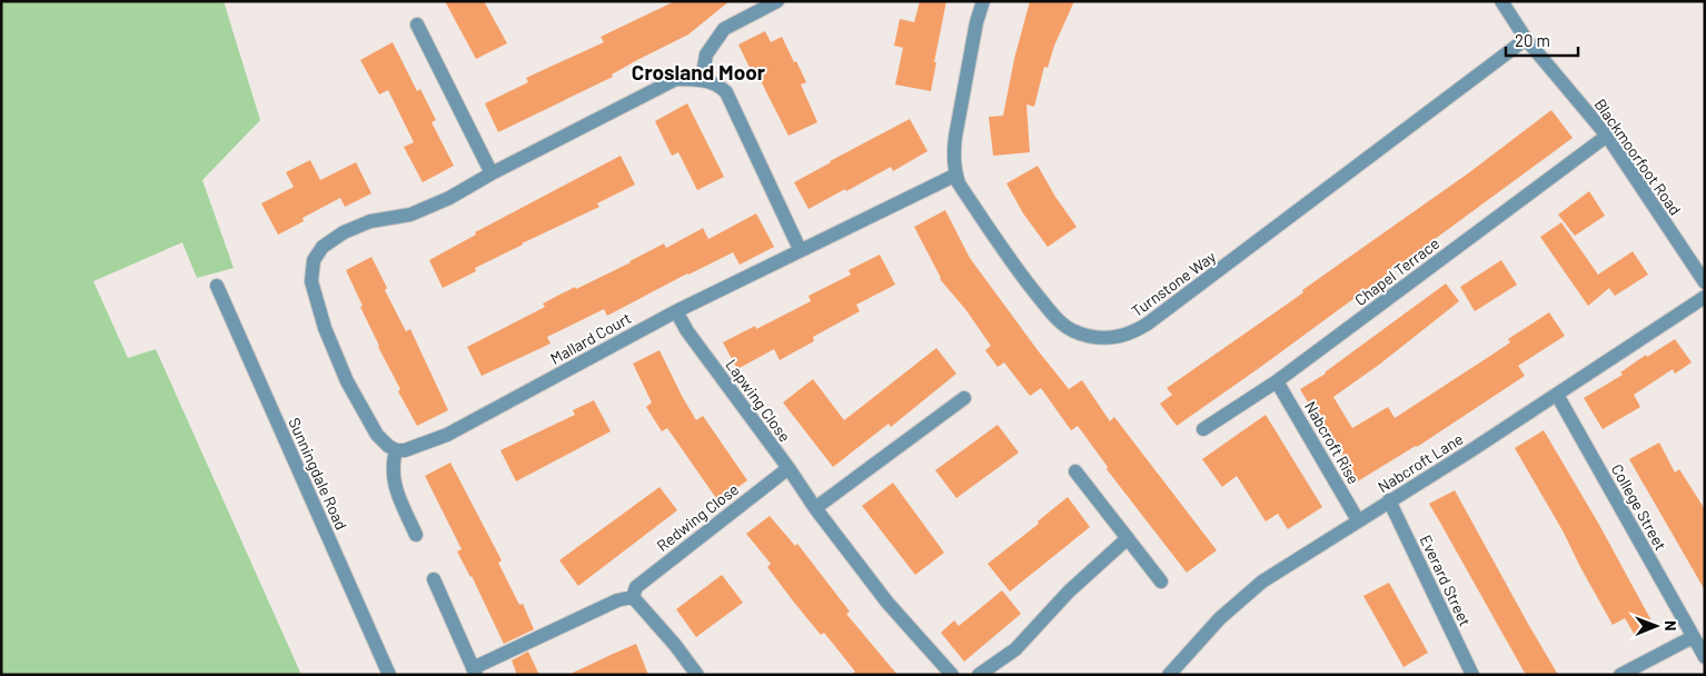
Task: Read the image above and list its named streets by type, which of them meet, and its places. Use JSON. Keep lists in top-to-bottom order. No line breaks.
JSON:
{"streets":{"street":["Blackmoorfoot Road","Chapel Terrace","Turnstone Way","Mallard Court","Lapwing Close","Nabcroft Rise","Nabcroft Lane","Sunningdale Road","College Street","Redwing Close","Everard Street"]},"crossings":[["Blackmoorfoot Road","Chapel Terrace"],["Blackmoorfoot Road","Turnstone Way"],["Chapel Terrace","Nabcroft Rise"],["Turnstone Way","Mallard Court"],["Mallard Court","Lapwing Close"],["Lapwing Close","Redwing Close"],["Nabcroft Rise","Nabcroft Lane"],["Nabcroft Lane","College Street"],["Nabcroft Lane","Everard Street"]],"districts":["Crosland Moor"],"scale_bar":"20 m","north":"right"}
